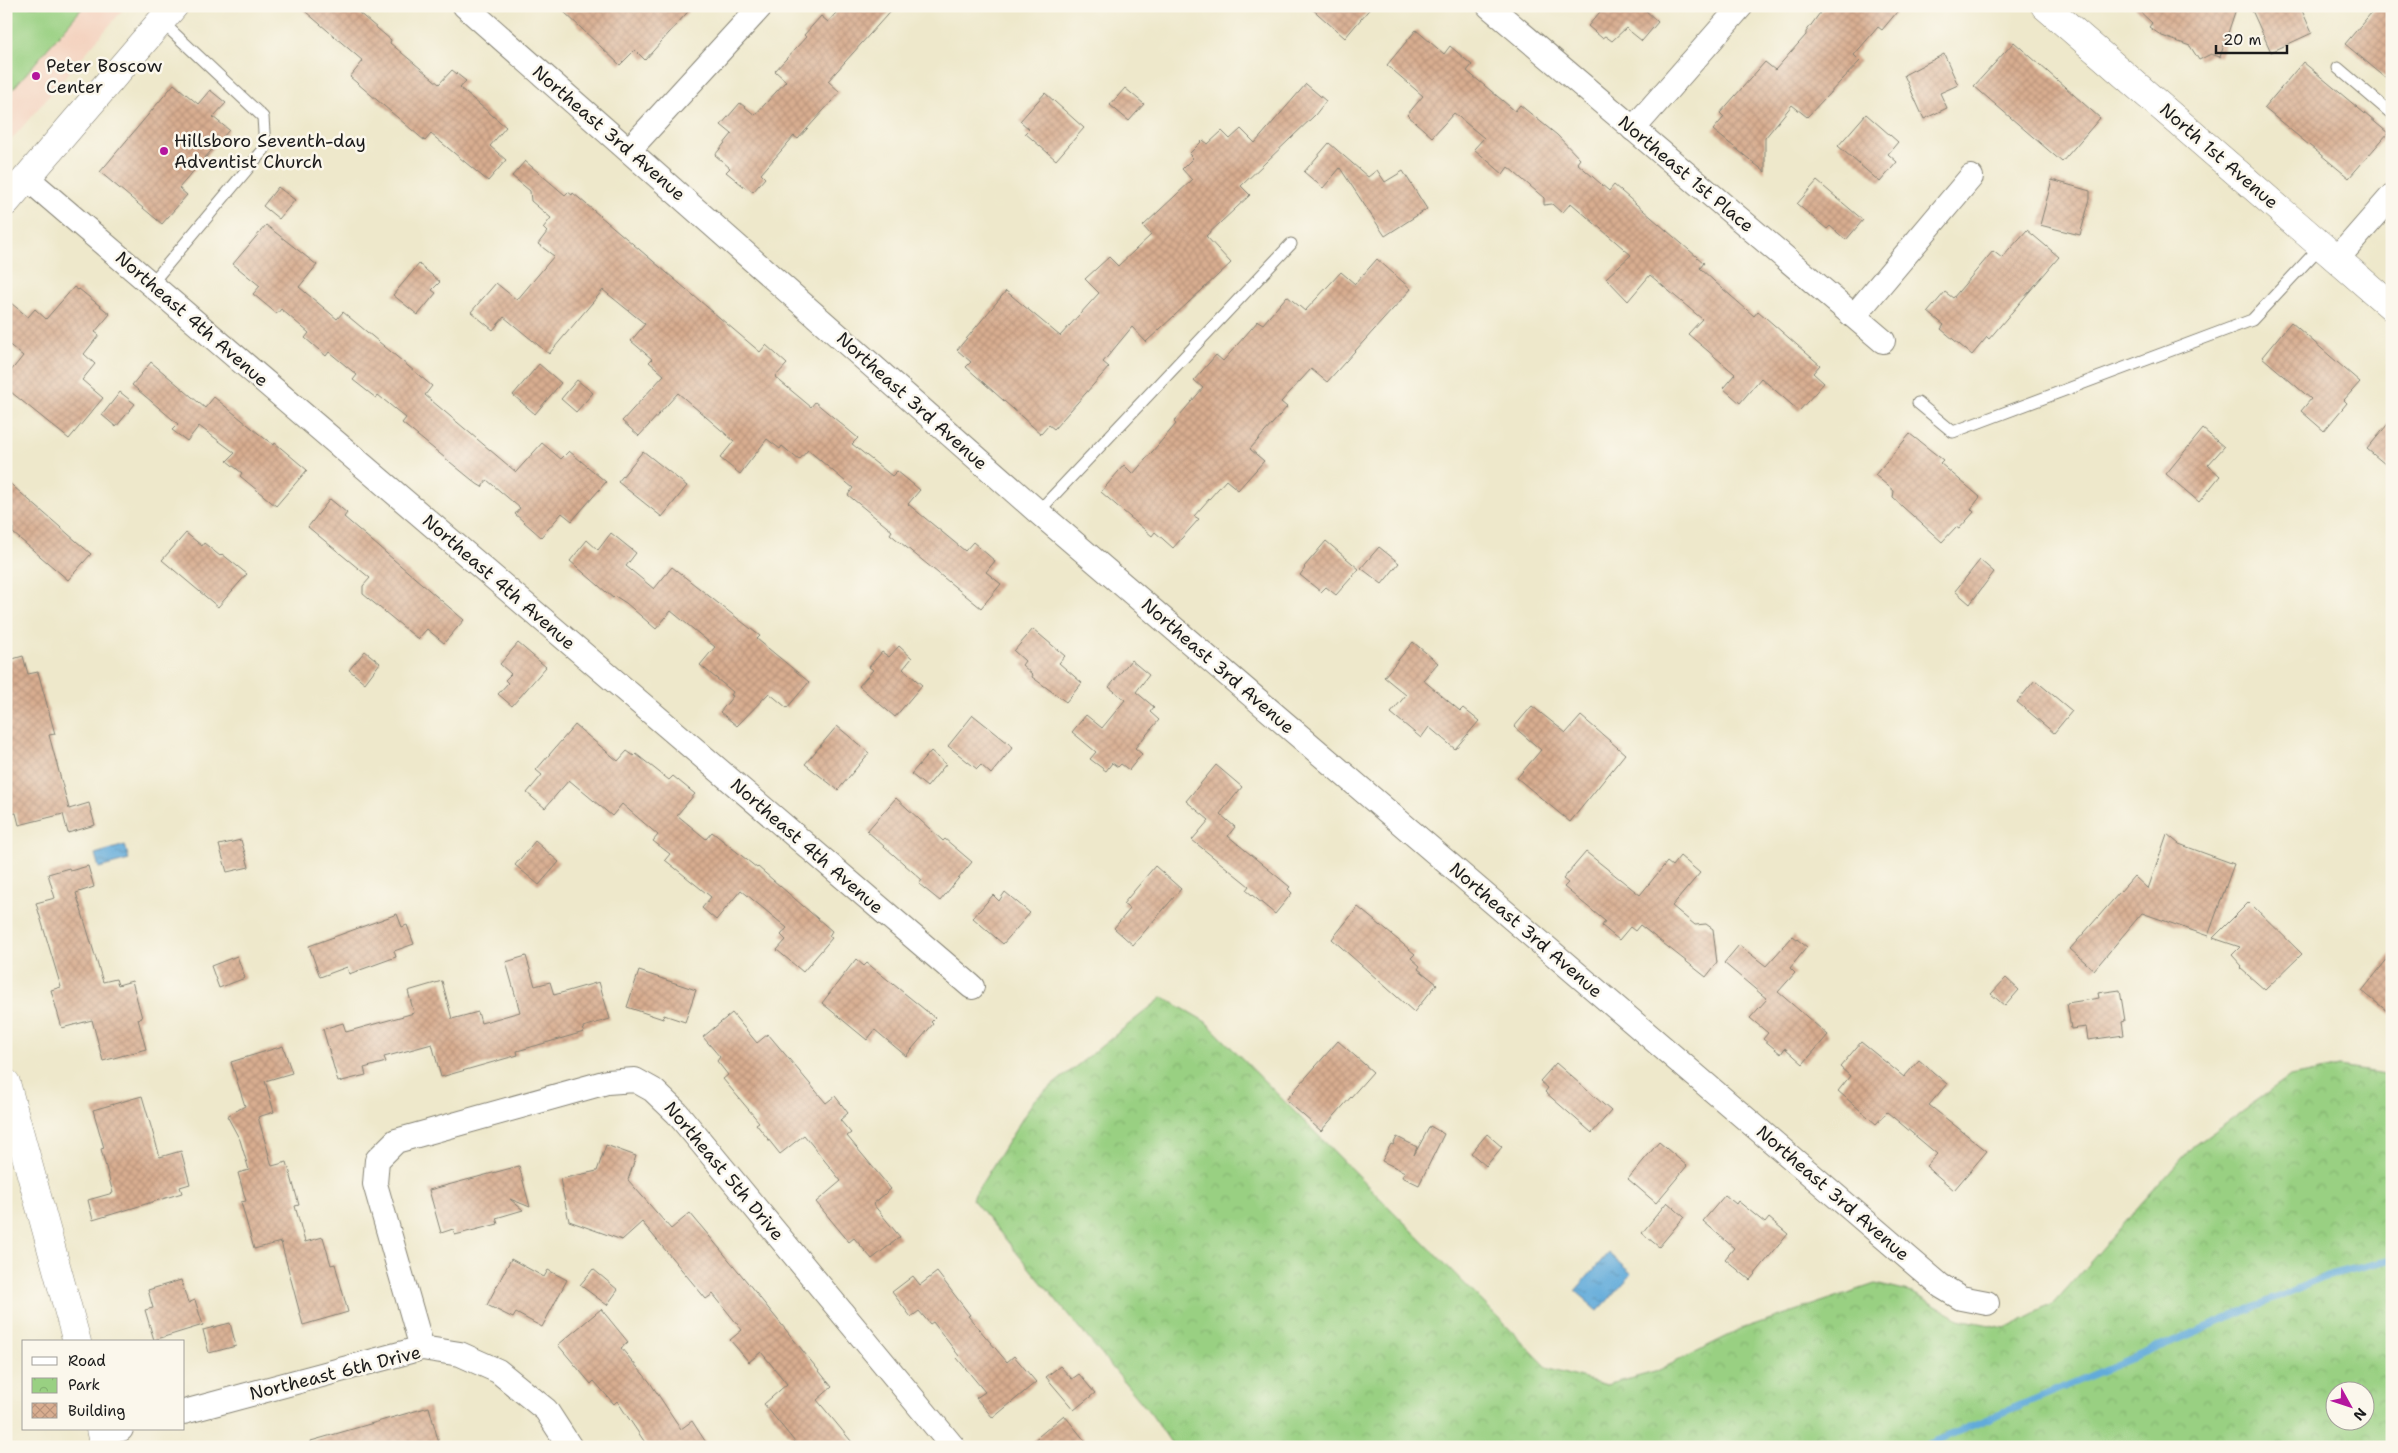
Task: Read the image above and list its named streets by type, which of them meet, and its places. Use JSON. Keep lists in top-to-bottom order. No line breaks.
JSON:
{"streets":{"street":["Northeast 3rd Avenue","North 1st Avenue","Northeast 1st Place","Northeast 4th Avenue","Northeast 5th Drive","Northeast 6th Drive"]},"crossings":[["Northeast 5th Drive","Northeast 6th Drive"]],"places":["Peter Boscow Center","Hillsboro Seventh-day Adventist Church"],"legend":["Road","Park","Building"],"scale_bar":"20 m","north":"bottom right"}
